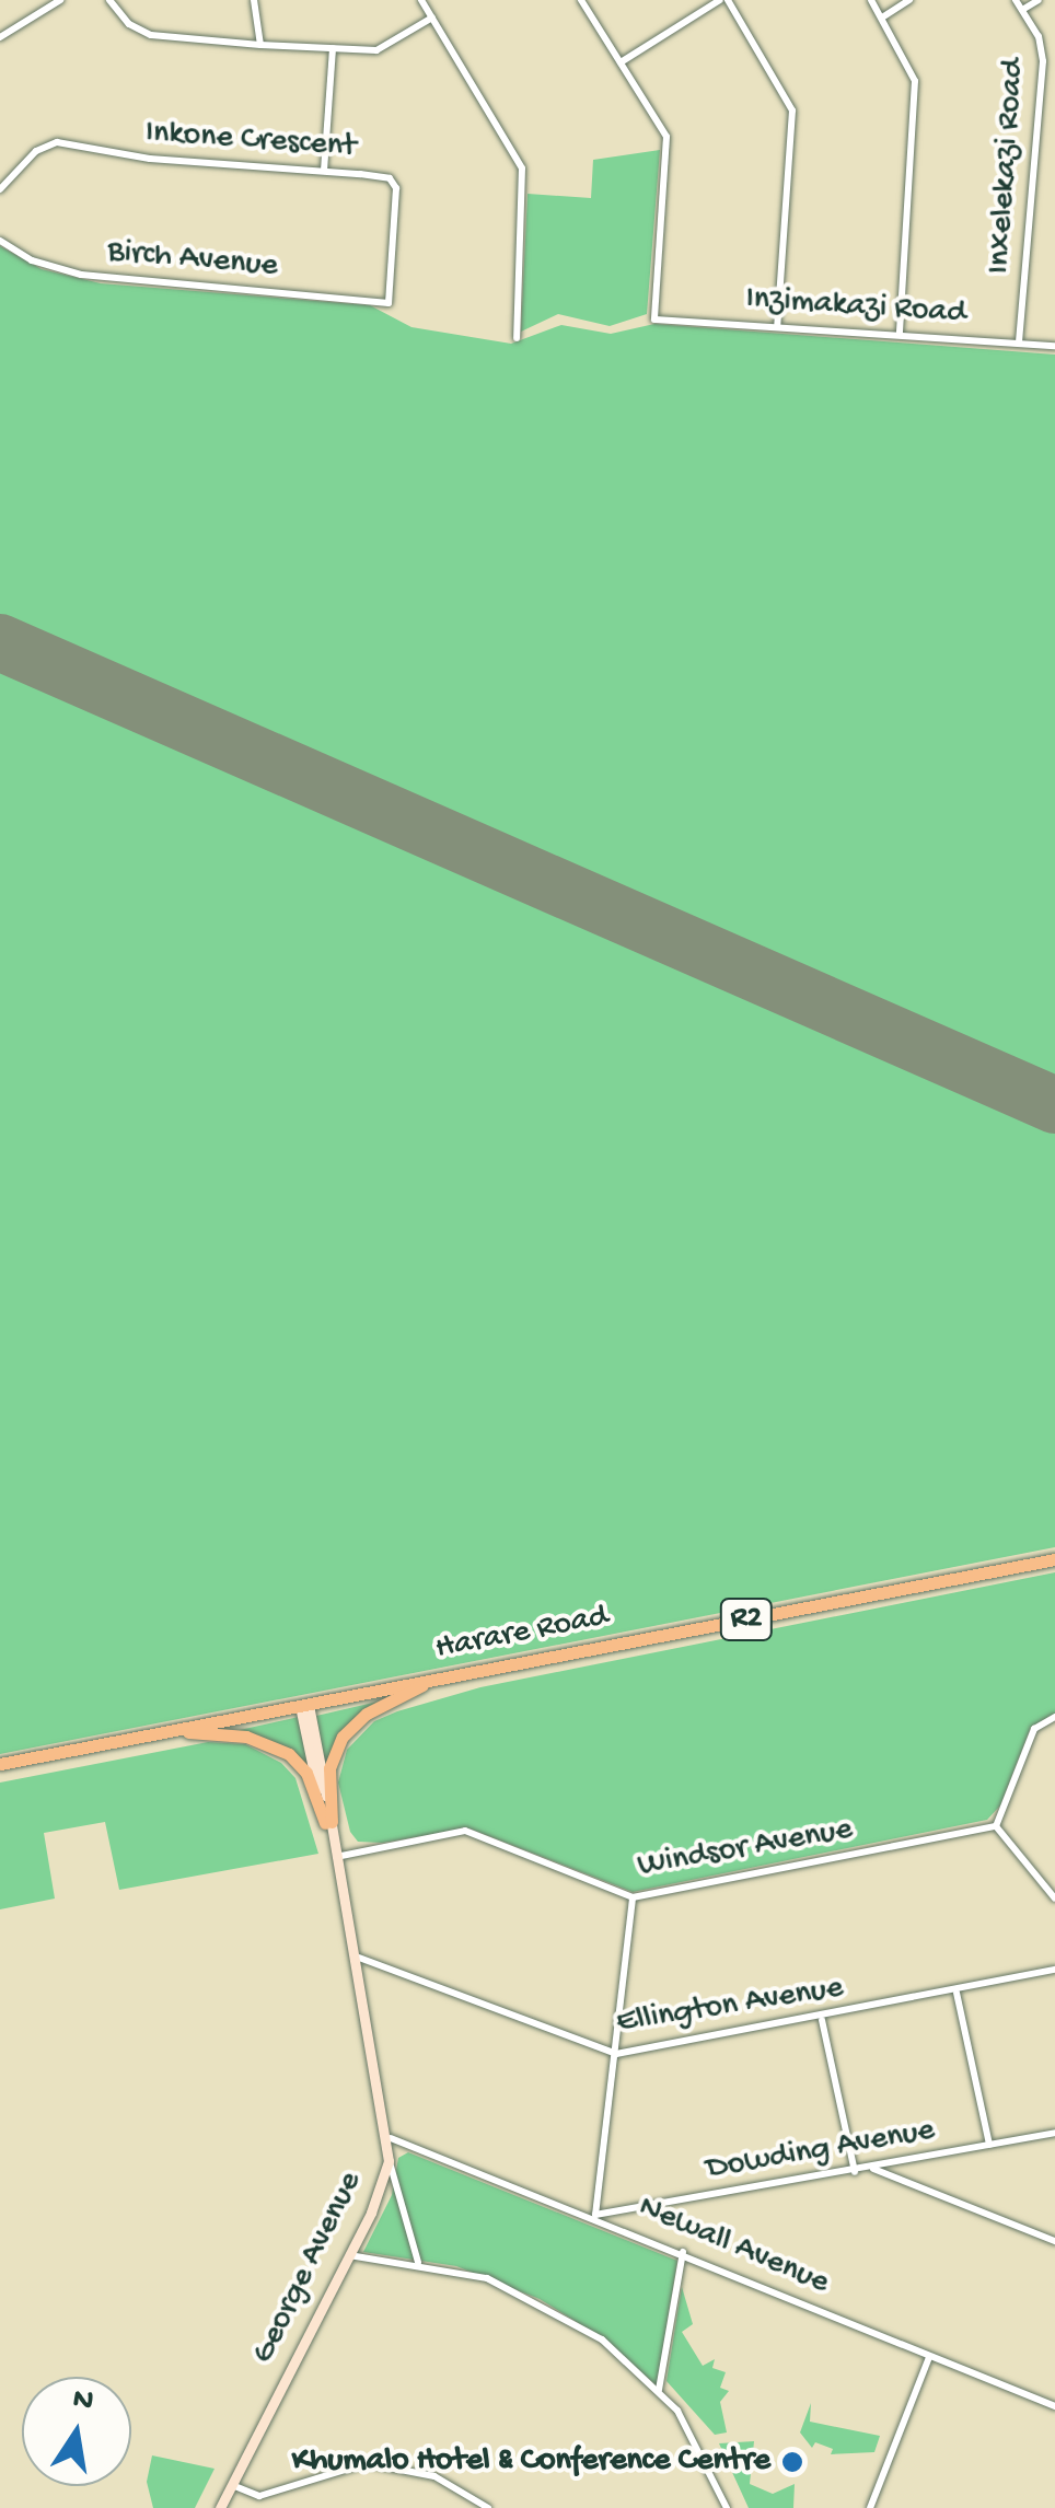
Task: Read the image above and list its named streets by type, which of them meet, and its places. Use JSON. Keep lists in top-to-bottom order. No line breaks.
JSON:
{"streets":{"highway":["R2","Harare Road"],"main road":["George Avenue"],"street":["Inkone Crescent","Inxelekazi Road","Birch Avenue","Inzimakazi Road","Windsor Avenue","Ellington Avenue","Dowding Avenue","Newall Avenue"]},"crossings":[["Inkone Crescent","Birch Avenue"],["Inxelekazi Road","Inzimakazi Road"],["Harare Road","George Avenue"],["Windsor Avenue","George Avenue"],["Ellington Avenue","George Avenue"],["Dowding Avenue","Newall Avenue"],["Newall Avenue","George Avenue"]],"places":["Khumalo Hotel & Conference Centre"],"north":"top"}
